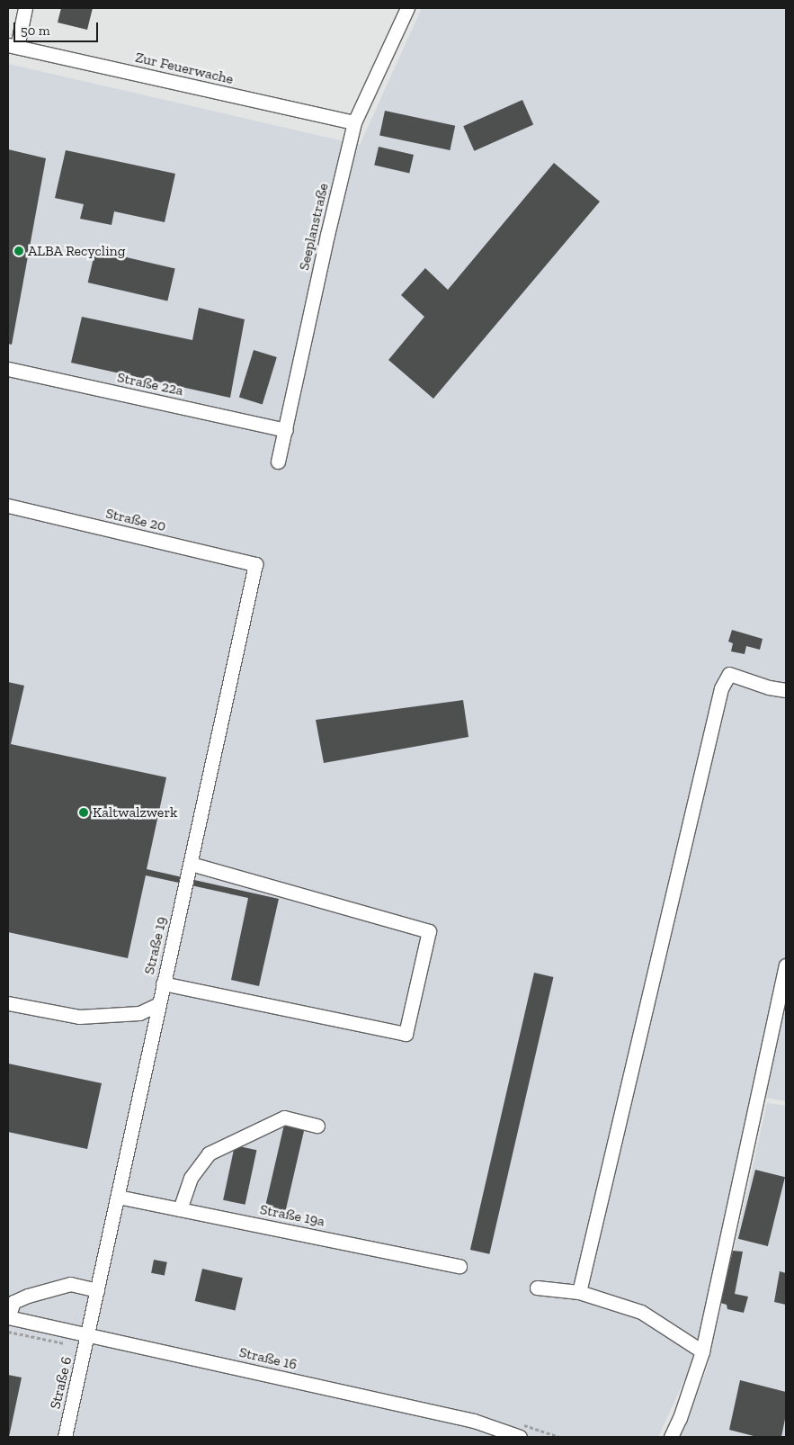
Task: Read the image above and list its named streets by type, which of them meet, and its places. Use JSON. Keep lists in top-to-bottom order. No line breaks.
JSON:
{"streets":{"street":["Zur Feuerwache","Seeplanstraße","Straße 22a","Straße 20","Straße 19","Straße 19a","Straße 16","Straße 6"]},"crossings":[["Zur Feuerwache","Seeplanstraße"],["Seeplanstraße","Straße 22a"],["Straße 20","Straße 19"],["Straße 19","Straße 19a"],["Straße 19","Straße 16"],["Straße 19","Straße 6"],["Straße 16","Straße 6"]],"places":["ALBA Recycling","Kaltwalzwerk"],"scale_bar":"50 m"}
